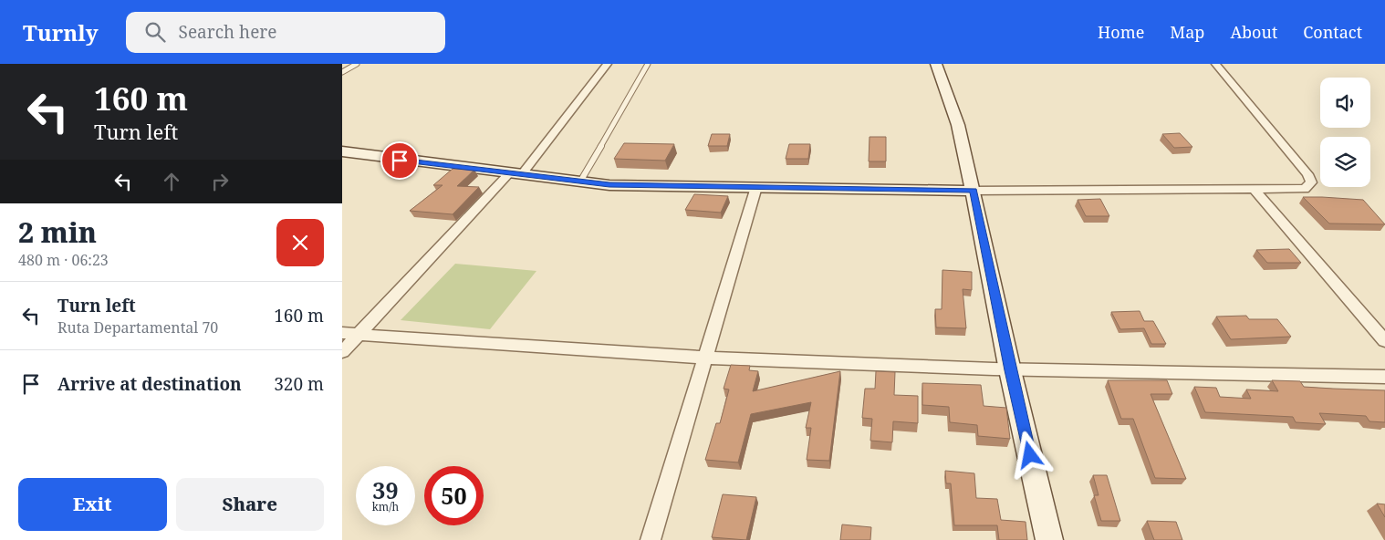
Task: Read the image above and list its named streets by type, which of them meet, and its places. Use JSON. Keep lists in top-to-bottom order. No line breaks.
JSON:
{"page":{"header":"Turnly","search":"Search here","nav":["Home","Map","About","Contact"],"turn":["160 m","Turn left"],"heading":["2 min","480 m · 06:23"],"list":[{"name":"Turn left","note":"Ruta Departamental 70","value":"160 m"},{"name":"Arrive at destination","value":"320 m"}],"speed":"39 km/h","limit":"50","buttons":["Exit","Share"]}}
